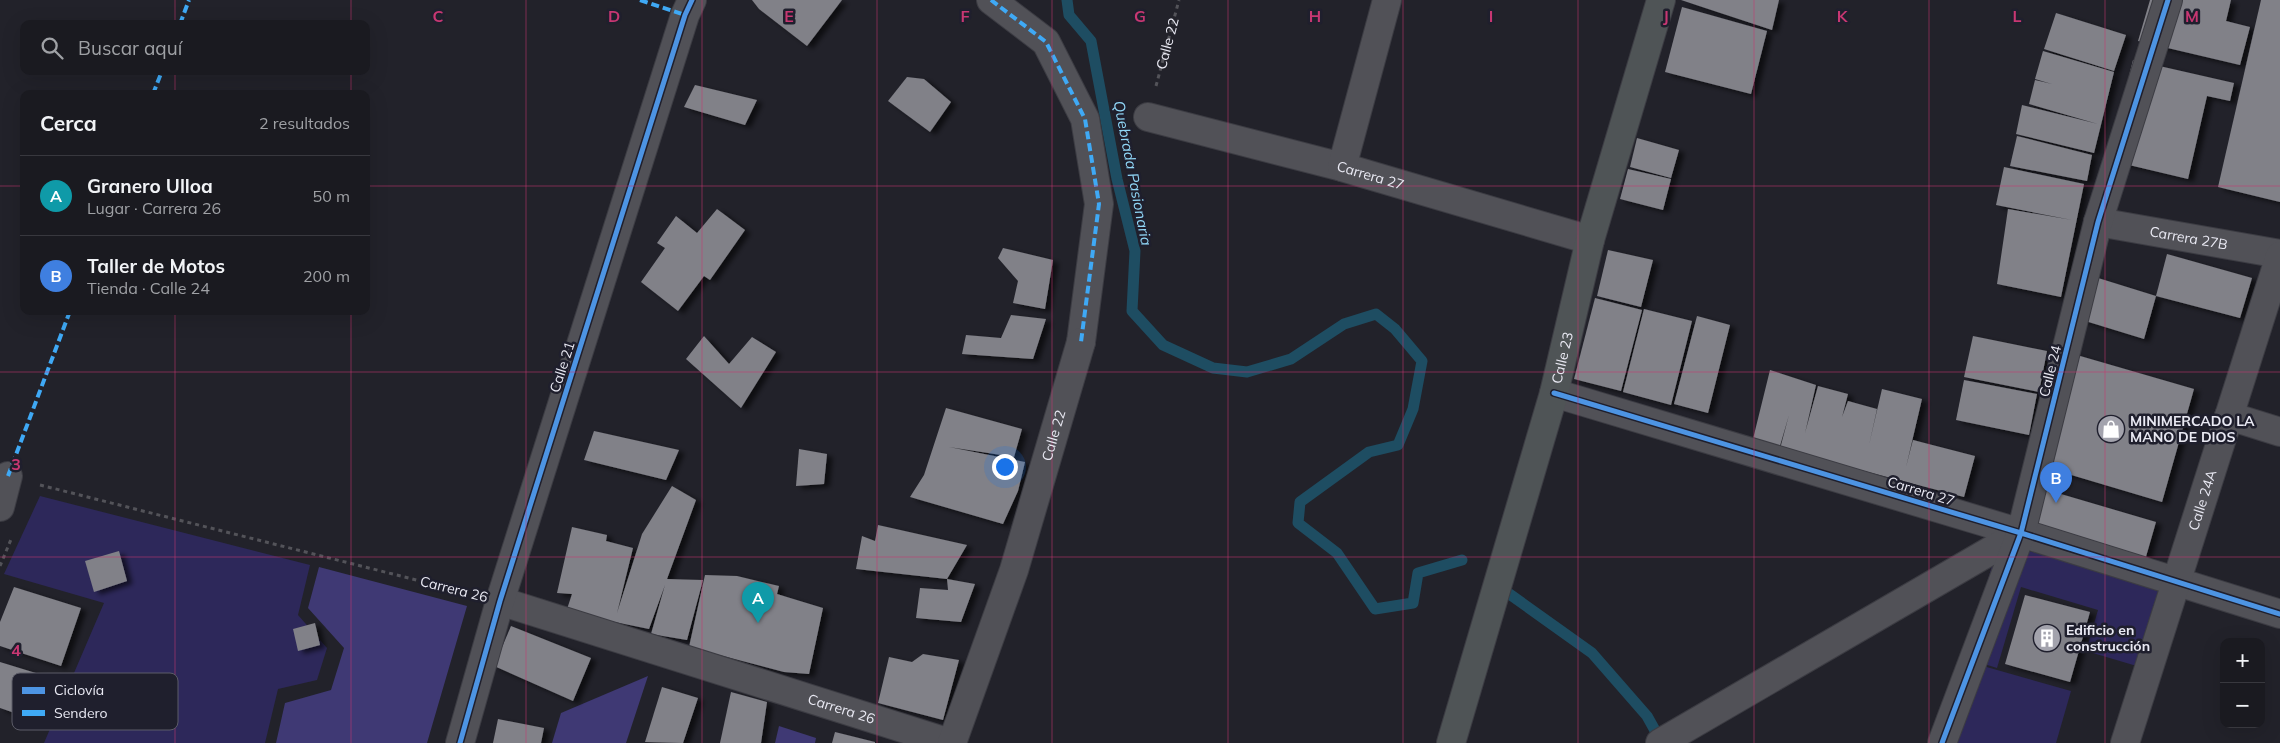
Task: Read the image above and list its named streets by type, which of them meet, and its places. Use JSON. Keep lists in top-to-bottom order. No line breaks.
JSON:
{"streets":{"main road":["Calle 23"],"street":["Calle 22","Carrera 27","Carrera 27B","Calle 21","Calle 24","Calle 24A","Carrera 26"]},"crossings":[["Calle 22","Carrera 27"],["Calle 22","Carrera 26"],["Carrera 27","Calle 23"],["Carrera 27","Calle 24"],["Carrera 27","Calle 24A"],["Carrera 27B","Calle 24"],["Carrera 27B","Calle 24A"],["Calle 21","Carrera 26"]],"water":["Quebrada Pasionaria"],"places":{"shop":["MINIMERCADO LA MANO DE DIOS"],"building":["Edificio en construcción"]},"legend":["Ciclovía","Sendero"],"page":{"search":"Buscar aquí","heading":["Cerca","2 resultados"],"list":[{"mark":"A","name":"Granero Ulloa","note":"Lugar · Carrera 26","value":"50 m"},{"mark":"B","name":"Taller de Motos","note":"Tienda · Calle 24","value":"200 m"}],"pins":["B","A"],"map_buttons":["+","−"]},"grid":{"columns":["C","D","E","F","G","H","I","J","K","L","M"],"rows":["3","4"]}}
